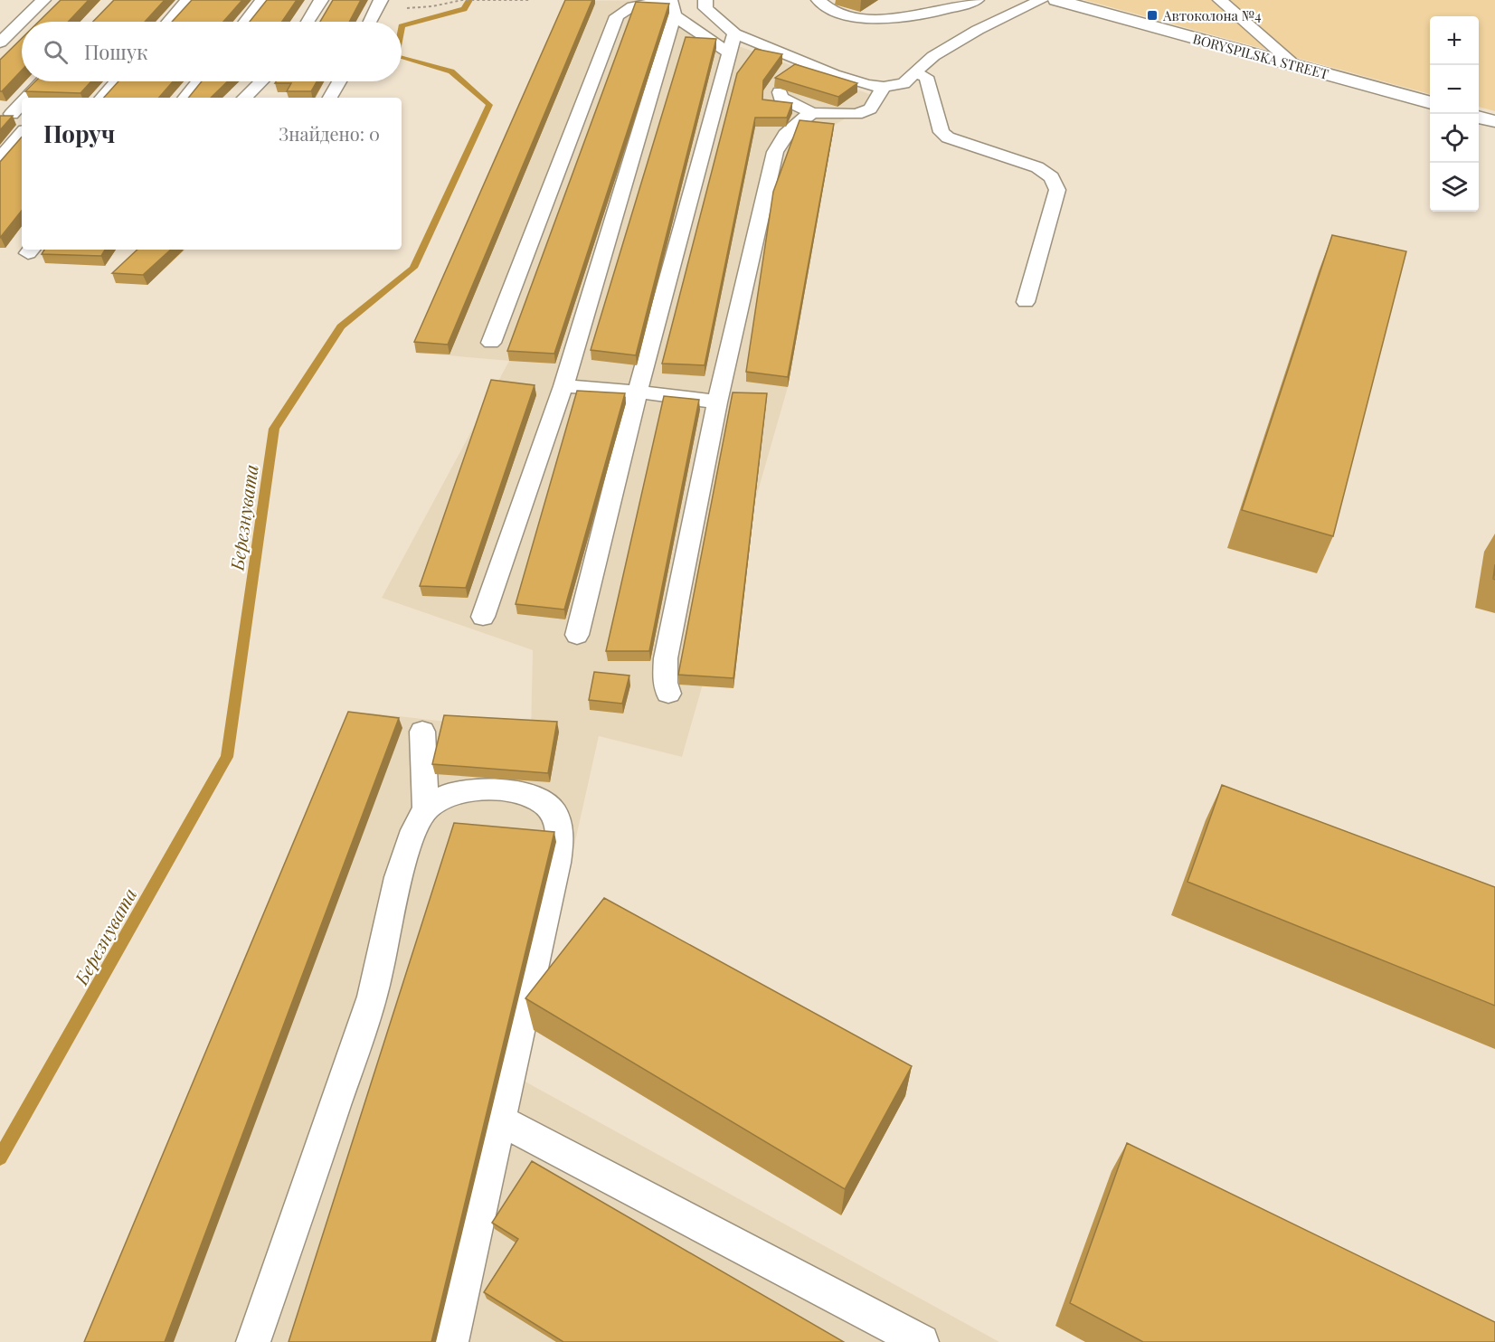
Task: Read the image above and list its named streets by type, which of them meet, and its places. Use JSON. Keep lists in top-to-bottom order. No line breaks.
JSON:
{"streets":{"main road":["BORYSPILSKA STREET"]},"water":["Березнувата"],"places":{"transit":["Автоколона №4"]},"page":{"map_buttons":["+","−"],"search":"Пошук","heading":["Поруч","Знайдено: 0"]}}
